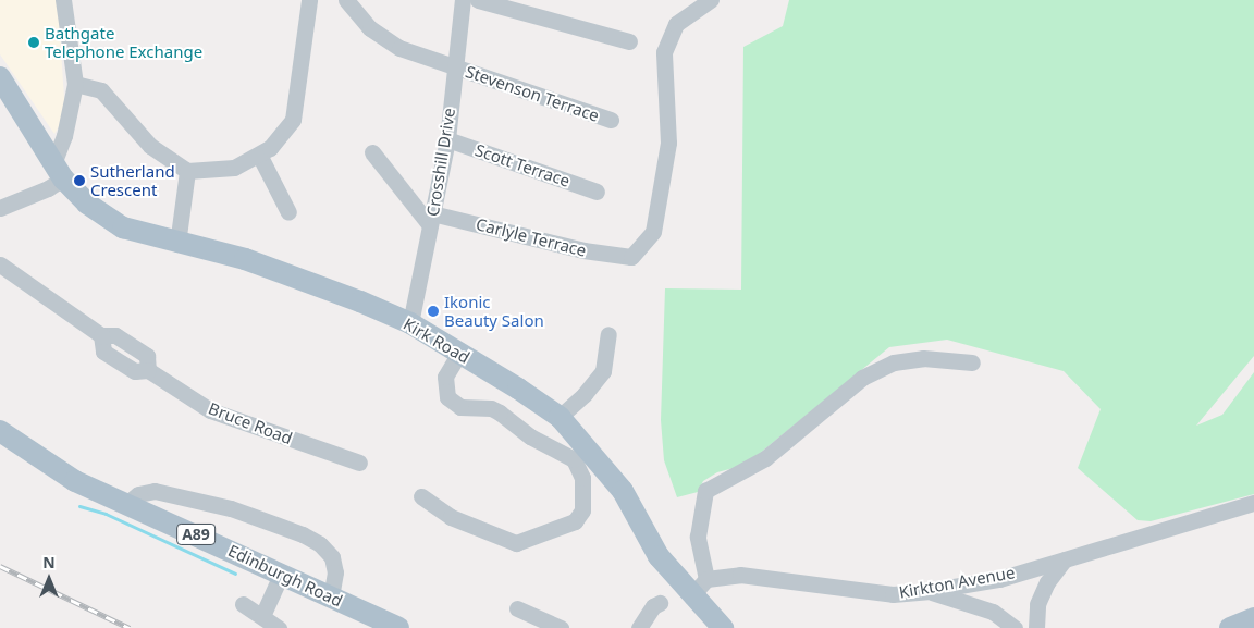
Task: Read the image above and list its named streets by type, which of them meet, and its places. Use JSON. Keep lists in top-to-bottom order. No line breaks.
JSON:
{"streets":{"main road":["Kirk Road","A89","Edinburgh Road"],"street":["Stevenson Terrace","Crosshill Drive","Scott Terrace","Carlyle Terrace","Bruce Road","Kirkton Avenue"]},"crossings":[["Stevenson Terrace","Crosshill Drive"],["Crosshill Drive","Scott Terrace"],["Crosshill Drive","Carlyle Terrace"],["Crosshill Drive","Kirk Road"]],"places":["Bathgate Telephone Exchange","Sutherland Crescent","Ikonic Beauty Salon"],"north":"top"}
